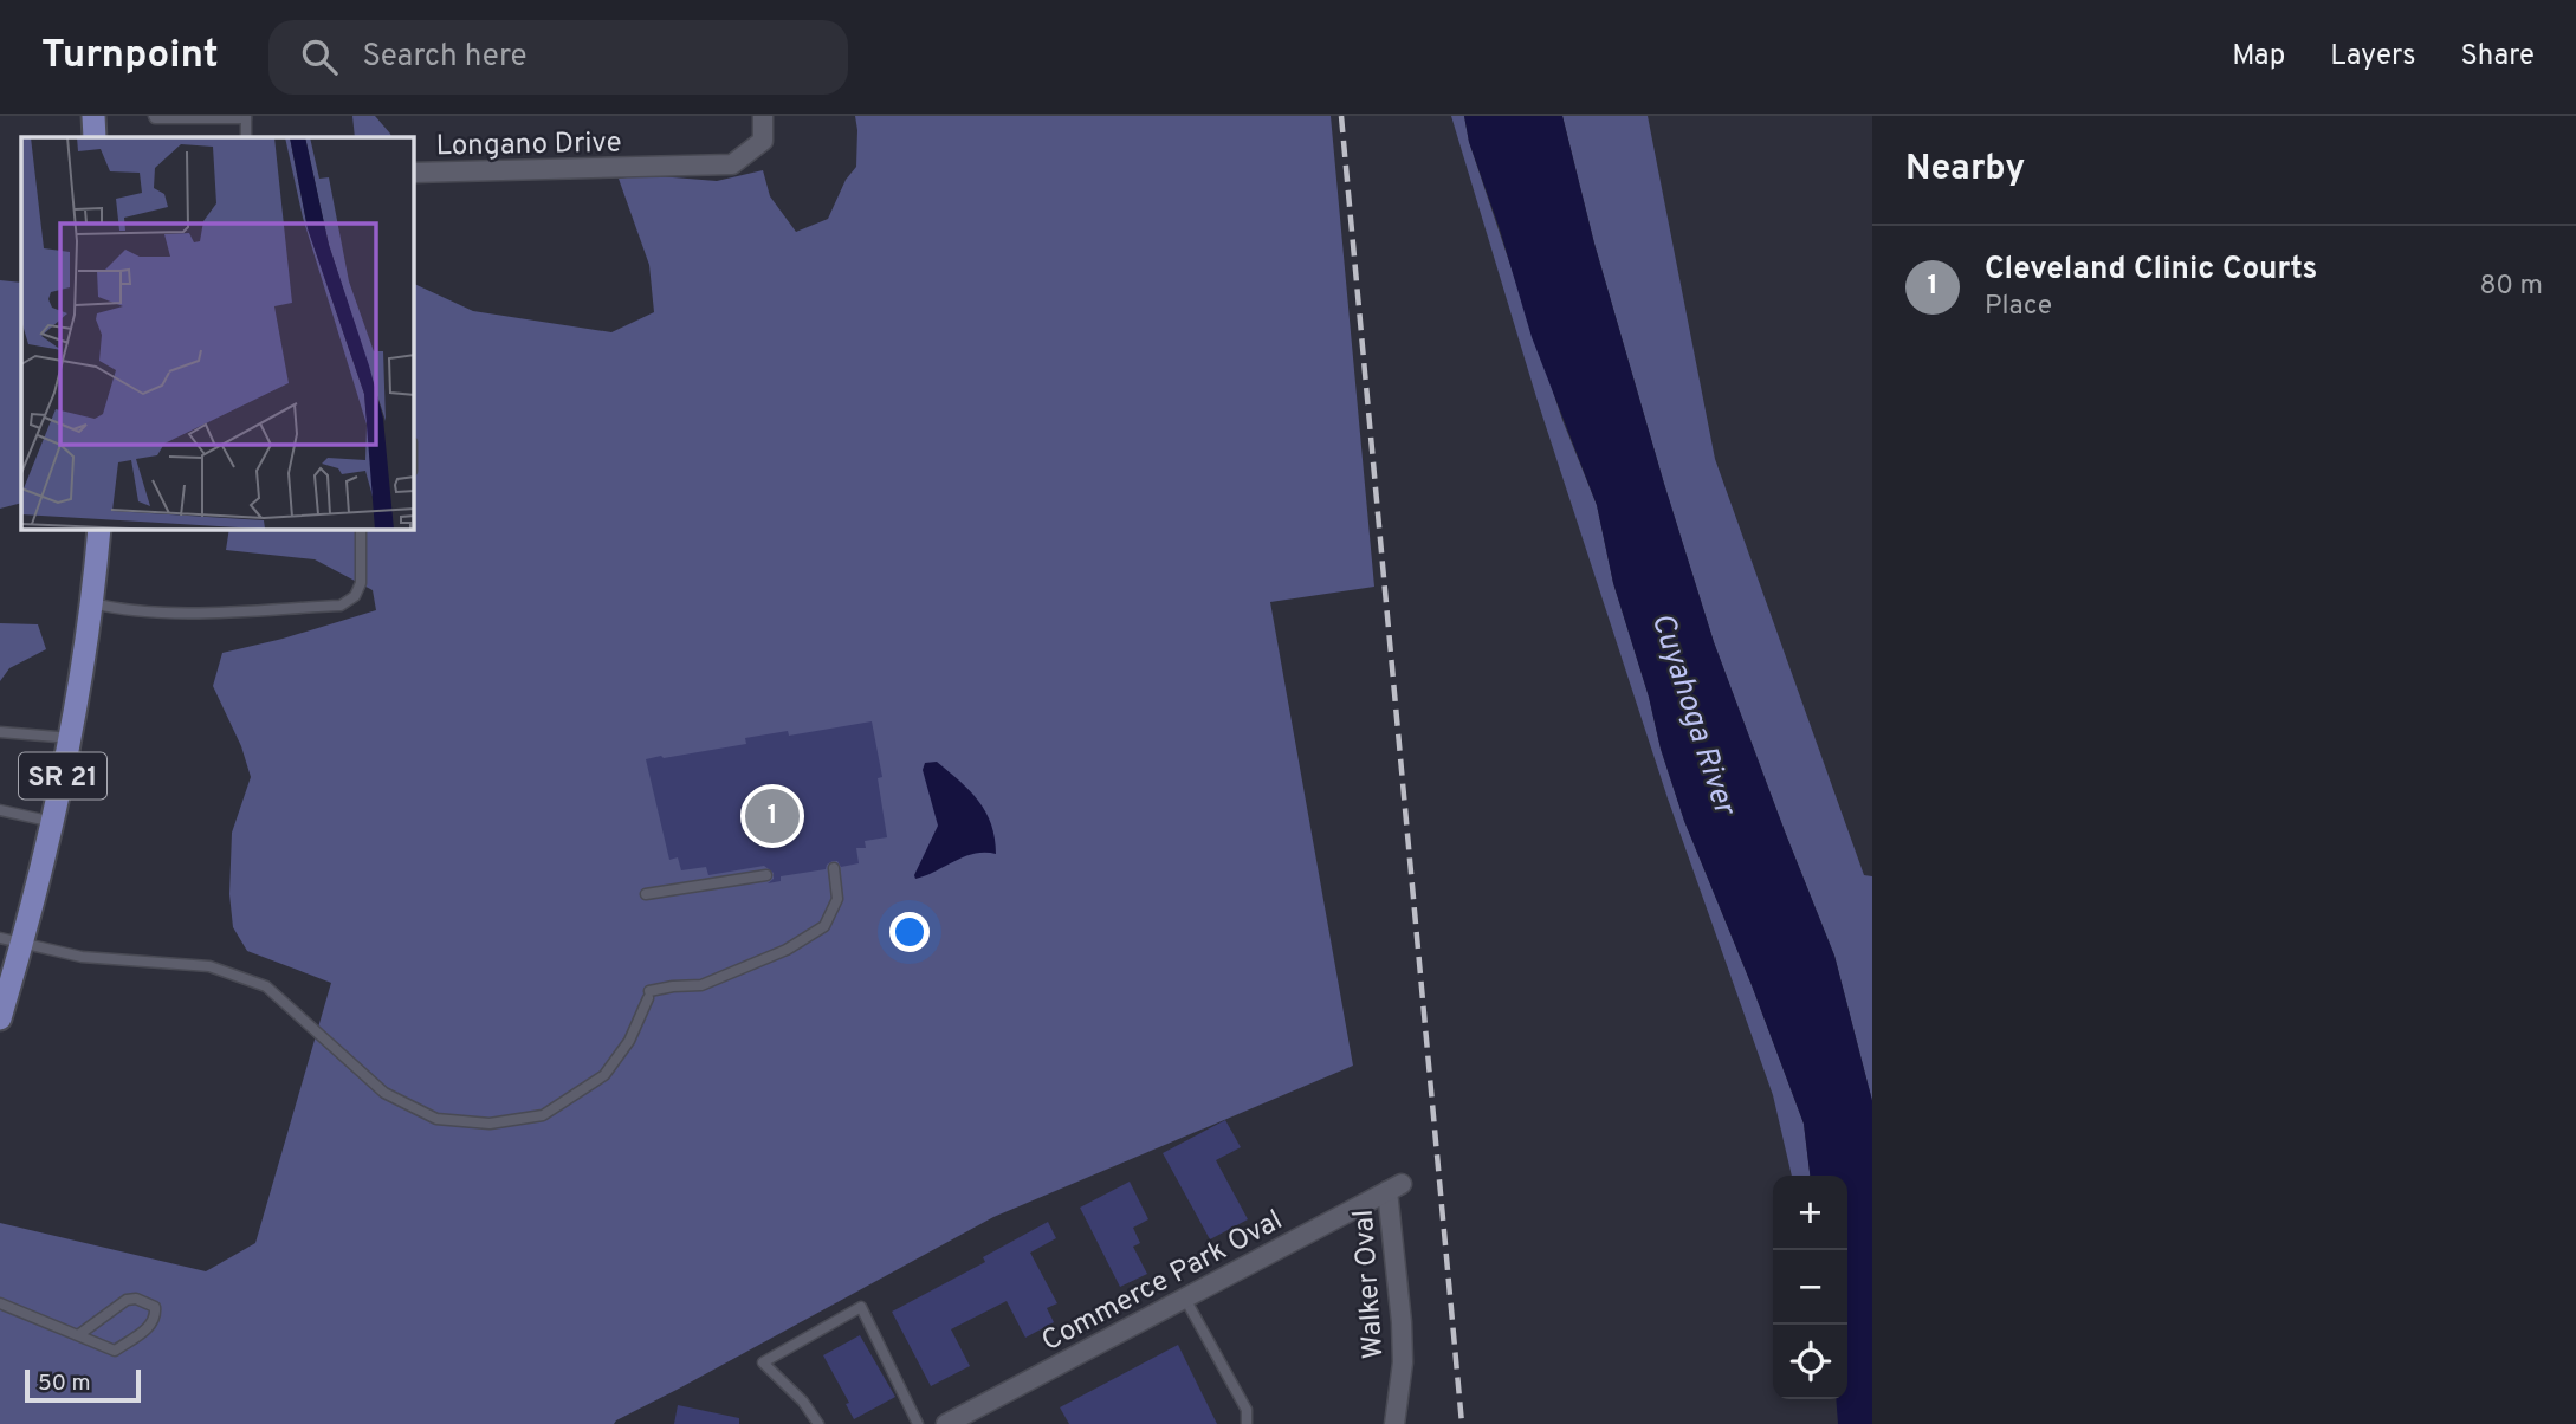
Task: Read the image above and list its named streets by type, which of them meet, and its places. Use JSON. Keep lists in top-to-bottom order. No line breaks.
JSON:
{"streets":{"main road":["SR 21"],"street":["Longano Drive","Commerce Park Oval","Walker Oval"]},"crossings":[["Commerce Park Oval","Walker Oval"]],"water":["Cuyahoga River"],"scale_bar":"50 m","page":{"header":"Turnpoint","search":"Search here","nav":["Map","Layers","Share"],"heading":"Nearby","list":[{"mark":"1","name":"Cleveland Clinic Courts","note":"Place","value":"80 m"}],"pins":"1","map_buttons":["+","−"],"scale":"50 m"}}
